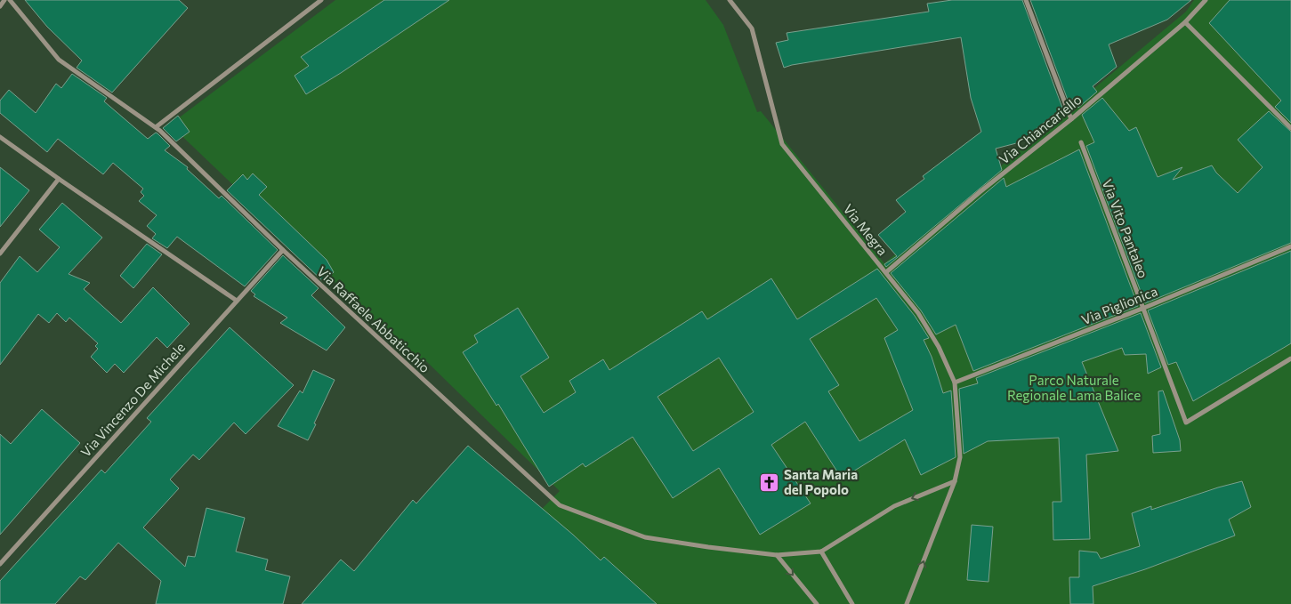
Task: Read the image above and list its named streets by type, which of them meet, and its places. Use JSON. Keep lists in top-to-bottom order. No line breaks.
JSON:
{"streets":{"street":["Via Chiancariello","Via Vito Pantaleo","Via Megra","Via Piglionica","Via Raffaele Abbaticchio","Via Vincenzo De Michele"]},"crossings":[["Via Chiancariello","Via Megra"],["Via Vito Pantaleo","Via Piglionica"],["Via Megra","Via Piglionica"],["Via Raffaele Abbaticchio","Via Vincenzo De Michele"]],"parks":["Parco Naturale Regionale Lama Balice"],"places":{"church":["Santa Maria del Popolo"]}}
